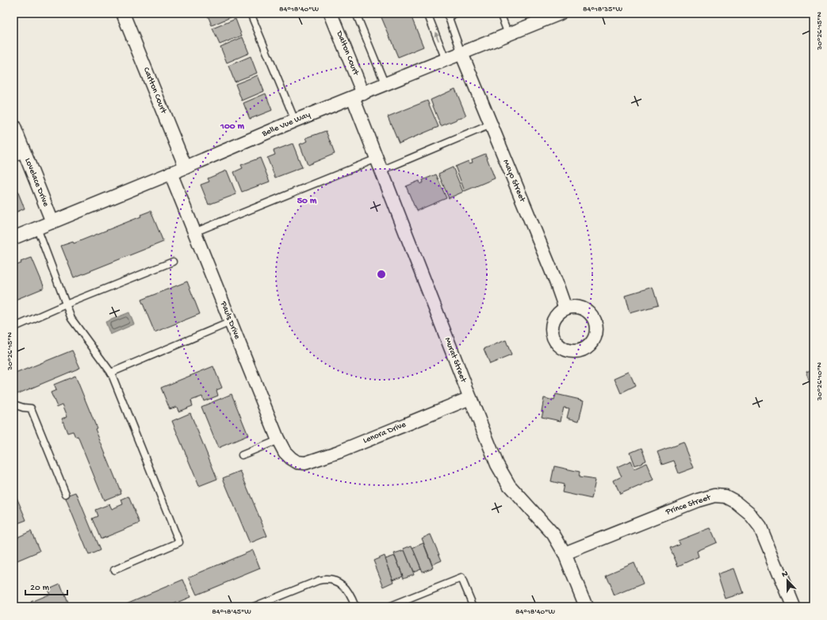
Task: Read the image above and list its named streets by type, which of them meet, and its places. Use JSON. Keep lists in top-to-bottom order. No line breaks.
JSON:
{"streets":{"street":["Dalton Court","Carlton Court","Belle Vue Way","Mayo Street","Lovelace Drive","Pauls Drive","Murat Street","Lenora Drive","Prince Street"]},"crossings":[["Dalton Court","Belle Vue Way"],["Dalton Court","Murat Street"],["Carlton Court","Belle Vue Way"],["Belle Vue Way","Mayo Street"],["Belle Vue Way","Lovelace Drive"],["Belle Vue Way","Pauls Drive"],["Belle Vue Way","Murat Street"],["Pauls Drive","Lenora Drive"],["Murat Street","Lenora Drive"],["Murat Street","Prince Street"]],"scale_bar":"20 m","north":"top","coordinates":["84°18'40\"W","84°18'35\"W","30°26'15\"N","30°26'10\"N","84°18'45\"W"],"rings":["100 m","50 m"]}
